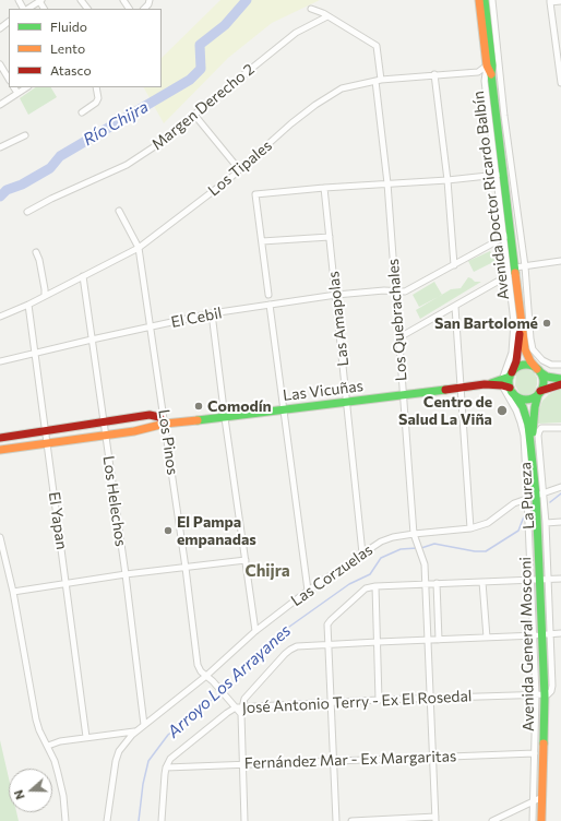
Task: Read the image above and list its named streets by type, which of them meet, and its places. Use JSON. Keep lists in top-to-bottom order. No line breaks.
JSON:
{"streets":{"main road":["Avenida Doctor Ricardo Balbín","Las Vicuñas","Avenida General Mosconi"],"street":["Margen Derecho 2","Los Tipales","El Cebil","Las Amapolas","Los Quebrachales","Los Pinos","La Pureza","Los Helechos","El Yapan","Las Corzuelas","José Antonio Terry - Ex El Rosedal","Fernández Mar - Ex Margaritas"]},"crossings":[["Margen Derecho 2","Los Quebrachales"],["Los Tipales","Avenida Doctor Ricardo Balbín"],["Los Tipales","Los Quebrachales"],["Los Tipales","Los Pinos"],["Los Tipales","Los Helechos"],["Los Tipales","El Yapan"],["Avenida Doctor Ricardo Balbín","El Cebil"],["El Cebil","Las Amapolas"],["El Cebil","Los Quebrachales"],["El Cebil","Los Pinos"],["El Cebil","Los Helechos"],["El Cebil","El Yapan"],["Las Amapolas","Las Vicuñas"],["Las Amapolas","Las Corzuelas"],["Los Quebrachales","Las Vicuñas"],["Los Quebrachales","Las Corzuelas"],["Los Quebrachales","José Antonio Terry - Ex El Rosedal"],["Los Quebrachales","Fernández Mar - Ex Margaritas"],["Las Vicuñas","Los Pinos"],["Las Vicuñas","La Pureza"],["Las Vicuñas","Los Helechos"],["Las Vicuñas","El Yapan"],["Los Pinos","Las Corzuelas"],["La Pureza","Las Corzuelas"],["La Pureza","José Antonio Terry - Ex El Rosedal"],["La Pureza","Fernández Mar - Ex Margaritas"],["Los Helechos","Las Corzuelas"],["Las Corzuelas","Avenida General Mosconi"],["Avenida General Mosconi","José Antonio Terry - Ex El Rosedal"],["José Antonio Terry - Ex El Rosedal","Fernández Mar - Ex Margaritas"]],"districts":["Chijra"],"water":["Río Chijra","Arroyo Los Arrayanes"],"places":["San Bartolomé","Comodín","Centro de Salud La Viña","El Pampa empanadas"],"legend":["Fluido","Lento","Atasco"],"north":"left"}
